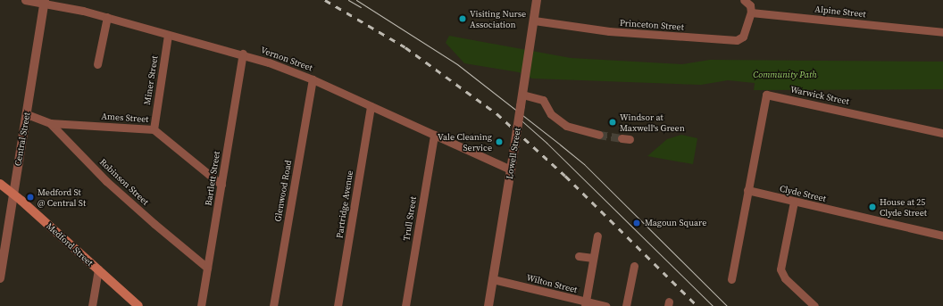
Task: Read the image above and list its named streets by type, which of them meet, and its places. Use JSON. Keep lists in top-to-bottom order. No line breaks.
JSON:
{"streets":{"main road":["Medford Street"],"street":["Alpine Street","Princeton Street","Vernon Street","Miner Street","Warwick Street","Ames Street","Central Street","Lowell Street","Bartlett Street","Robinson Street","Glenwood Road","Clyde Street","Partridge Avenue","Trull Street","Wilton Street"]},"crossings":[["Alpine Street","Princeton Street"],["Princeton Street","Lowell Street"],["Vernon Street","Miner Street"],["Vernon Street","Central Street"],["Vernon Street","Lowell Street"],["Vernon Street","Bartlett Street"],["Vernon Street","Glenwood Road"],["Vernon Street","Partridge Avenue"],["Vernon Street","Trull Street"],["Miner Street","Ames Street"],["Warwick Street","Clyde Street"],["Ames Street","Bartlett Street"],["Ames Street","Robinson Street"],["Central Street","Robinson Street"],["Central Street","Medford Street"],["Lowell Street","Wilton Street"],["Bartlett Street","Robinson Street"]],"parks":["Community Path"],"places":["Visiting Nurse Association","Windsor at Maxwell's Green","Vale Cleaning Service","Medford St @ Central St","House at 25 Clyde Street","Magoun Square"]}
